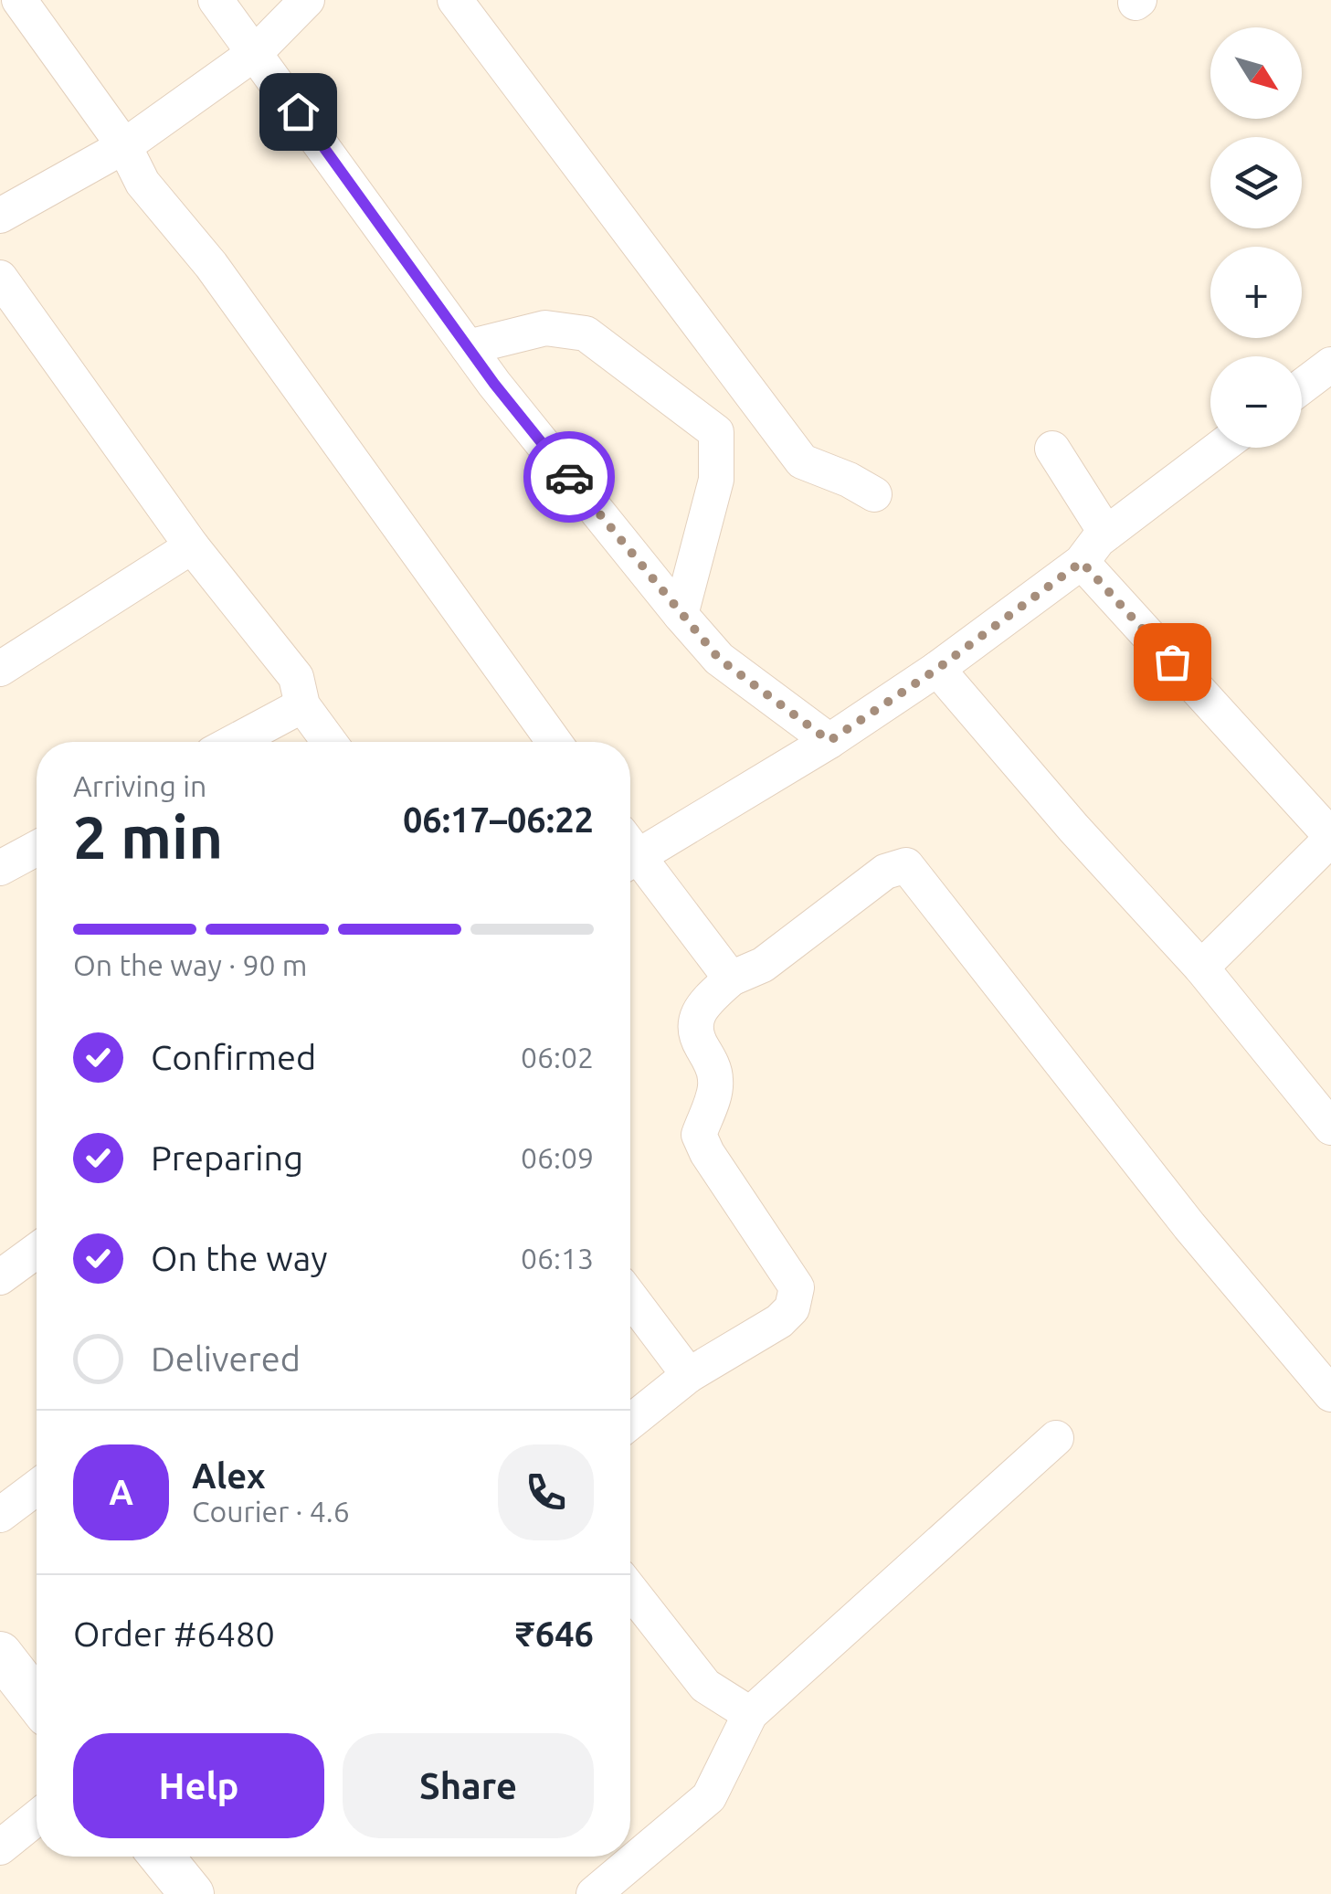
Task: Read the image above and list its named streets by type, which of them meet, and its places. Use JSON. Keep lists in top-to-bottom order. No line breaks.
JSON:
{"north":"bottom right","page":{"map_buttons":["+","−"],"heading":["2 min","Arriving in","06:17–06:22"],"panel":["Alex","Courier · 4.6","Order #6480","₹646"],"bar":"On the way · 90 m","list":[["Confirmed","06:02"],["Preparing","06:09"],["On the way","06:13"],"Delivered"],"round":"A","buttons":["Help","Share"]}}
